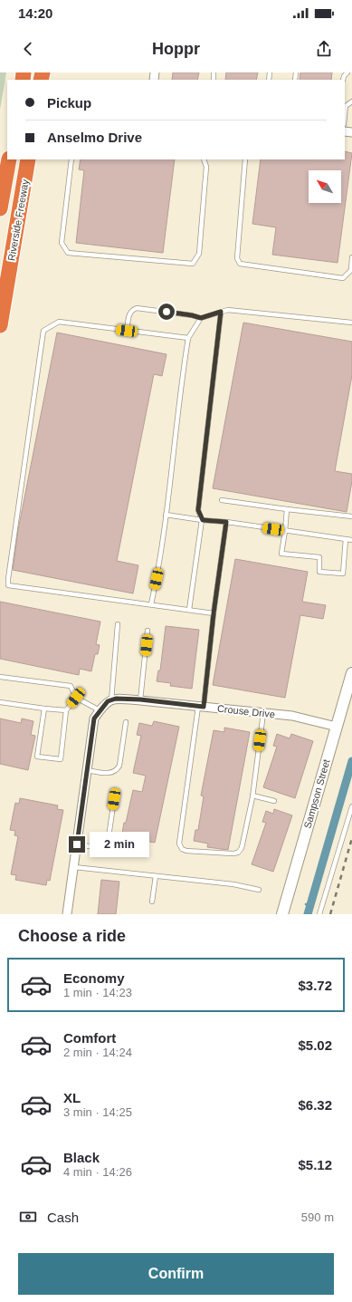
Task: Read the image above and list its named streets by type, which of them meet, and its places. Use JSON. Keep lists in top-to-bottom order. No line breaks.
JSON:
{"streets":{"highway":["Riverside Freeway"],"street":["Crouse Drive","Sampson Street"]},"crossings":[["Crouse Drive","Sampson Street"]],"north":"top left","page":{"status":"14:20","header":"Hoppr","banner":["Pickup","Anselmo Drive"],"bubble":"2 min","heading":"Choose a ride","list":[{"name":"Economy","note":"1 min · 14:23","value":"$3.72"},{"name":"Comfort","note":"2 min · 14:24","value":"$5.02"},{"name":"XL","note":"3 min · 14:25","value":"$6.32"},{"name":"Black","note":"4 min · 14:26","value":"$5.12"}],"pay":["Cash","590 m"],"buttons":"Confirm"}}
